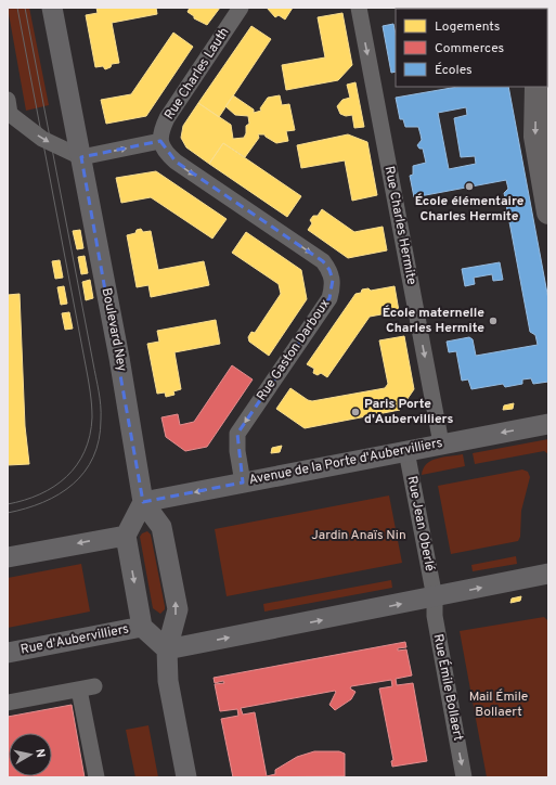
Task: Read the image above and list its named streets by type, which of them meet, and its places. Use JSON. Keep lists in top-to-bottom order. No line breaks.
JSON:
{"streets":{"main road":["Boulevard Ney","Avenue de la Porte d'Aubervilliers","Rue d'Aubervilliers"],"street":["Rue Charles Lauth","Rue Charles Hermite","Rue Gaston Darboux","Rue Jean Oberlé","Rue Émile Bollaert"]},"crossings":[["Rue Charles Lauth","Rue Gaston Darboux"],["Rue Charles Hermite","Avenue de la Porte d'Aubervilliers"],["Boulevard Ney","Avenue de la Porte d'Aubervilliers"],["Rue Gaston Darboux","Avenue de la Porte d'Aubervilliers"],["Avenue de la Porte d'Aubervilliers","Rue Jean Oberlé"],["Rue Jean Oberlé","Rue Émile Bollaert"]],"one_way":["Rue Charles Hermite","Rue Émile Bollaert"],"parks":["Jardin Anaïs Nin","Mail Émile Bollaert"],"places":["École élémentaire Charles Hermite","École maternelle Charles Hermite","Paris Porte d'Aubervilliers"],"legend":["Logements","Commerces","Écoles"],"north":"right"}
